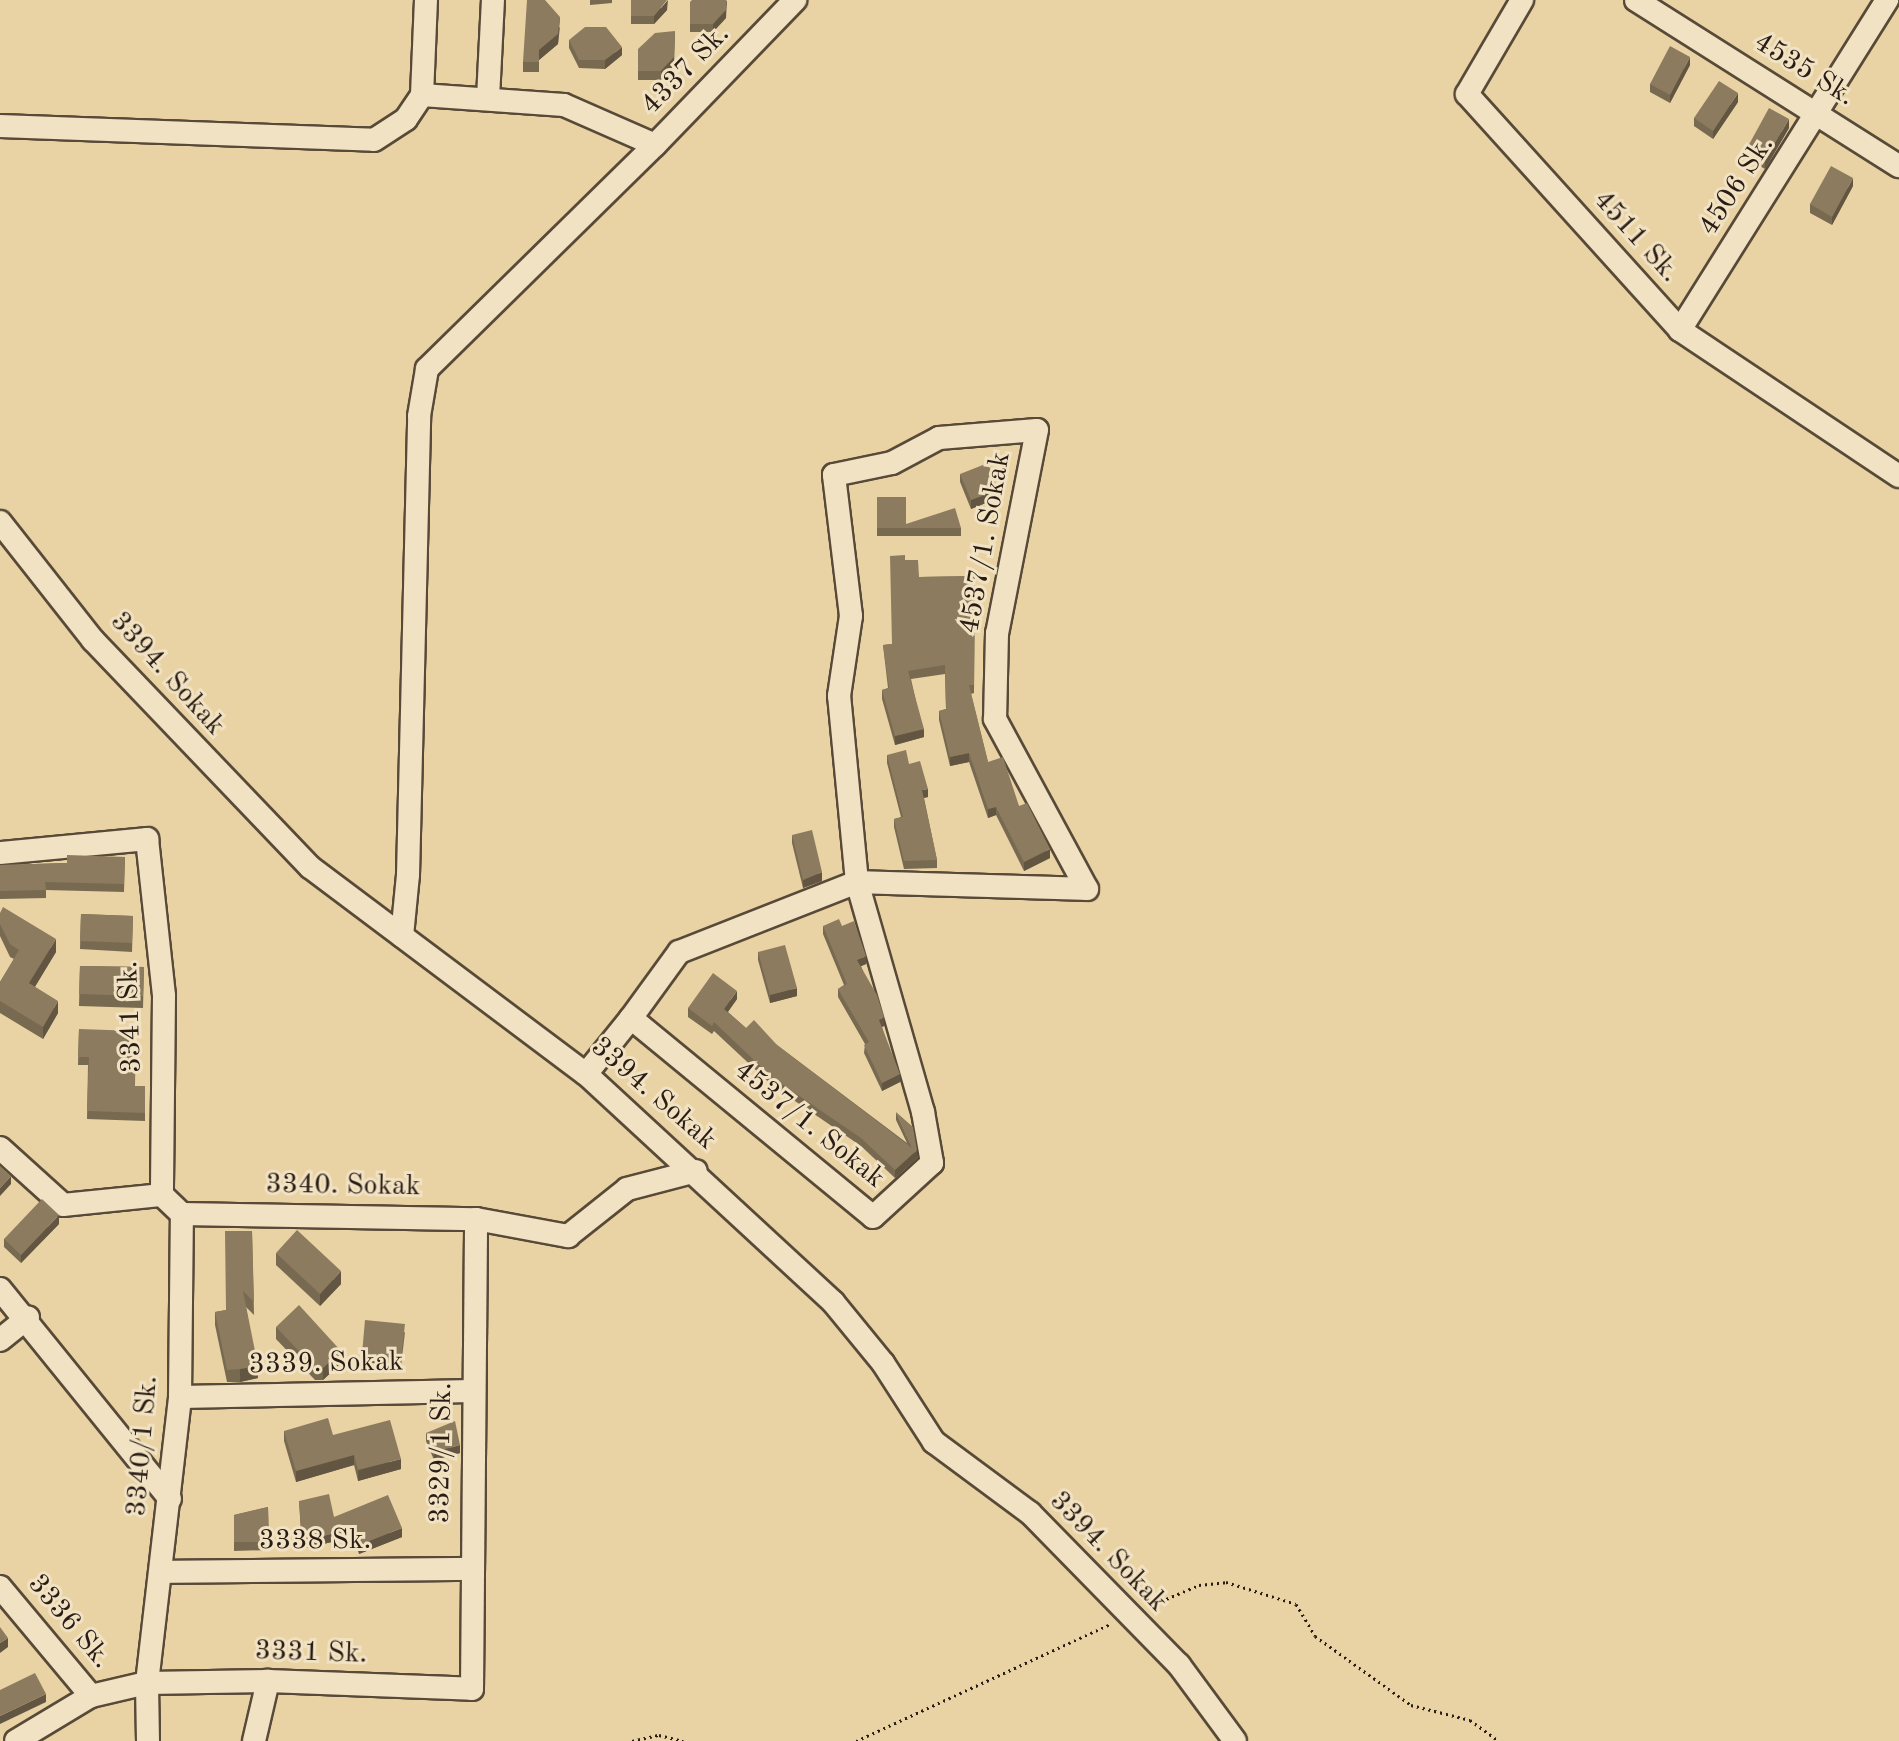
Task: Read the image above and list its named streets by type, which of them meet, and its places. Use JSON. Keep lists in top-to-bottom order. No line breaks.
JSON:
{"streets":{"street":["4337 Sk.","4535 Sk.","4506 Sk.","4511 Sk.","4537/1. Sokak","3394. Sokak","3341 Sk.","3340. Sokak","3339. Sokak","3340/1 Sk.","3329/1 Sk.","3338 Sk.","3336 Sk.","3331 Sk."]},"crossings":[["4535 Sk.","4506 Sk."],["4506 Sk.","4511 Sk."],["3394. Sokak","3340. Sokak"],["3340. Sokak","3340/1 Sk."],["3340. Sokak","3329/1 Sk."],["3339. Sokak","3340/1 Sk."],["3339. Sokak","3329/1 Sk."],["3340/1 Sk.","3338 Sk."],["3340/1 Sk.","3331 Sk."],["3329/1 Sk.","3338 Sk."],["3329/1 Sk.","3331 Sk."],["3336 Sk.","3331 Sk."]]}
